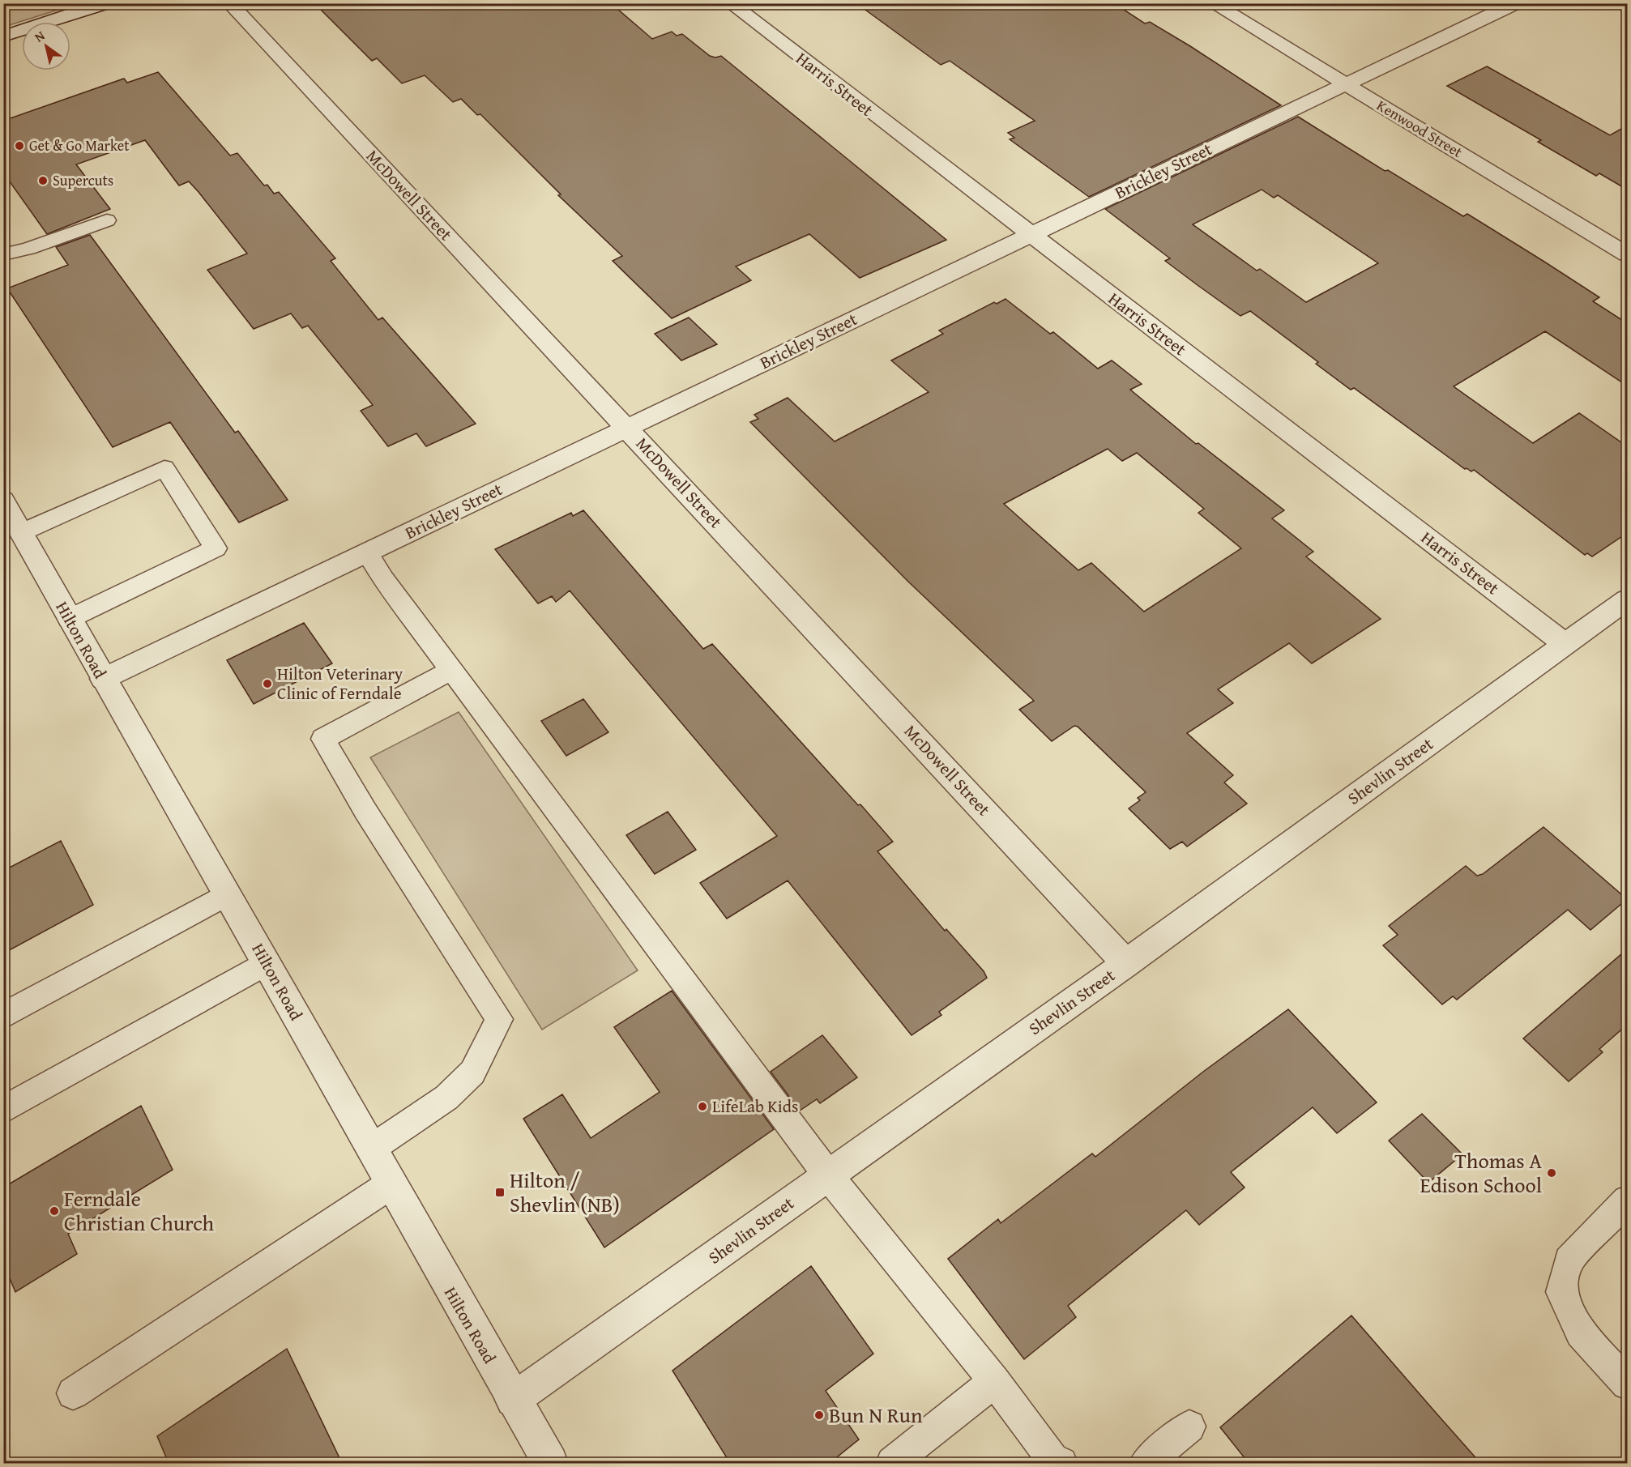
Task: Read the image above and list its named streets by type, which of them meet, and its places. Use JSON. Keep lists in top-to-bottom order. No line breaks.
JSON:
{"streets":{"street":["Harris Street","Kenwood Street","Brickley Street","McDowell Street","Hilton Road","Shevlin Street"]},"crossings":[["Harris Street","Brickley Street"],["Harris Street","Shevlin Street"],["Kenwood Street","Brickley Street"],["Brickley Street","McDowell Street"],["Brickley Street","Hilton Road"],["McDowell Street","Shevlin Street"],["Hilton Road","Shevlin Street"]],"places":{"other":["Get & Go Market","Supercuts","Hilton Veterinary Clinic of Ferndale","LifeLab Kids","Thomas A Edison School","Ferndale Christian Church","Bun N Run"],"transit":["Hilton / Shevlin (NB)"]},"north":"top left"}
